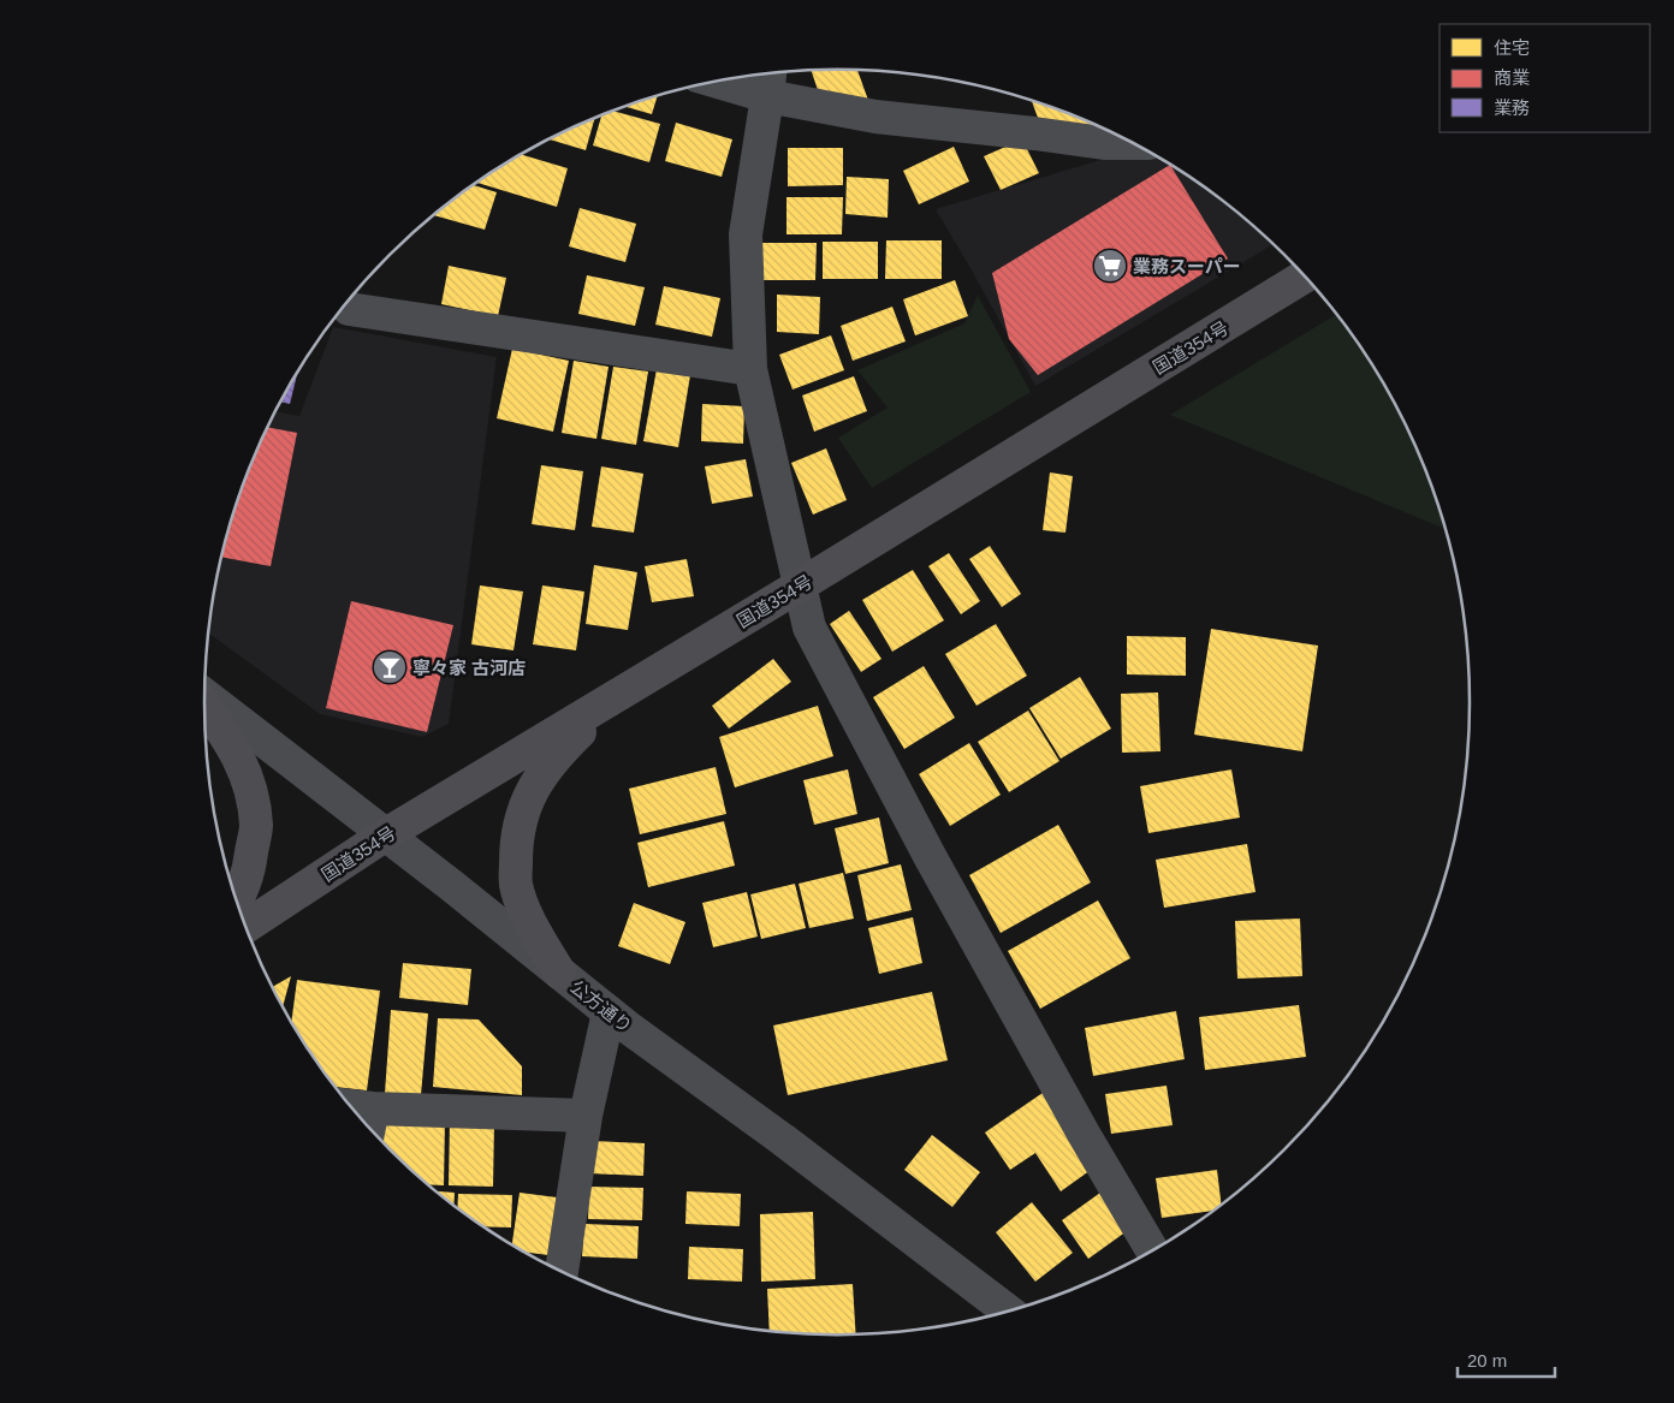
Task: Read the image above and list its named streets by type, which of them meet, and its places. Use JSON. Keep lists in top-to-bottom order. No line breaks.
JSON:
{"streets":{"highway":["国道354号"],"street":["公方通り"]},"crossings":[["国道354号","公方通り"]],"places":{"supermarket":["業務スーパー"],"bar":["寧々家 古河店"]},"legend":["住宅","商業","業務"],"scale_bar":"20 m"}
